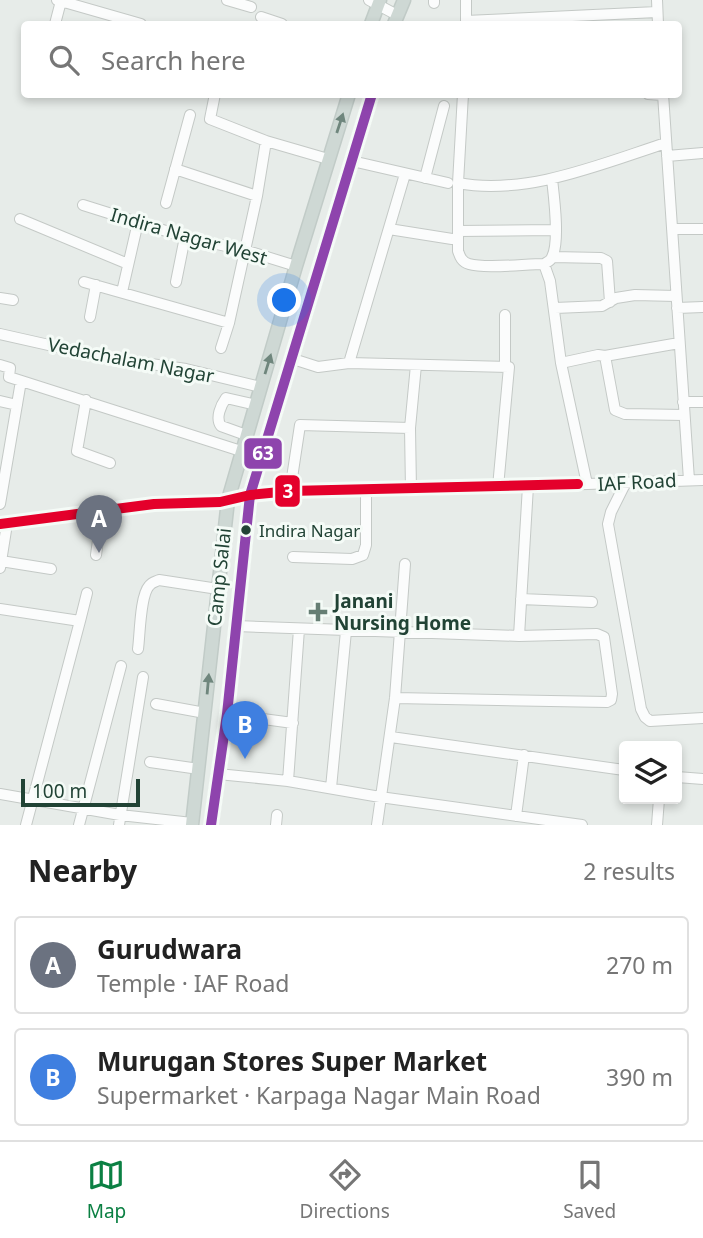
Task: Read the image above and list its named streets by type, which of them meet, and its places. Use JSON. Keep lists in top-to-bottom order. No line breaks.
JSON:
{"streets":{"main road":["Camp Salai"],"street":["Indira Nagar West","Vedachalam Nagar","IAF Road"]},"crossings":[["Indira Nagar West","Camp Salai"],["Vedachalam Nagar","Camp Salai"],["IAF Road","Camp Salai"]],"places":{"other":["Indira Nagar"],"health":["Janani Nursing Home"]},"lines":["transit line 63","transit line 3"],"scale_bar":"100 m","page":{"search":"Search here","pins":["A","B"],"scale":"100 m","heading":["Nearby","2 results"],"list":[{"mark":"A","name":"Gurudwara","note":"Temple · IAF Road","value":"270 m"},{"mark":"B","name":"Murugan Stores Super Market","note":"Supermarket · Karpaga Nagar Main Road","value":"390 m"}],"nav":["Map","Directions","Saved"]}}
